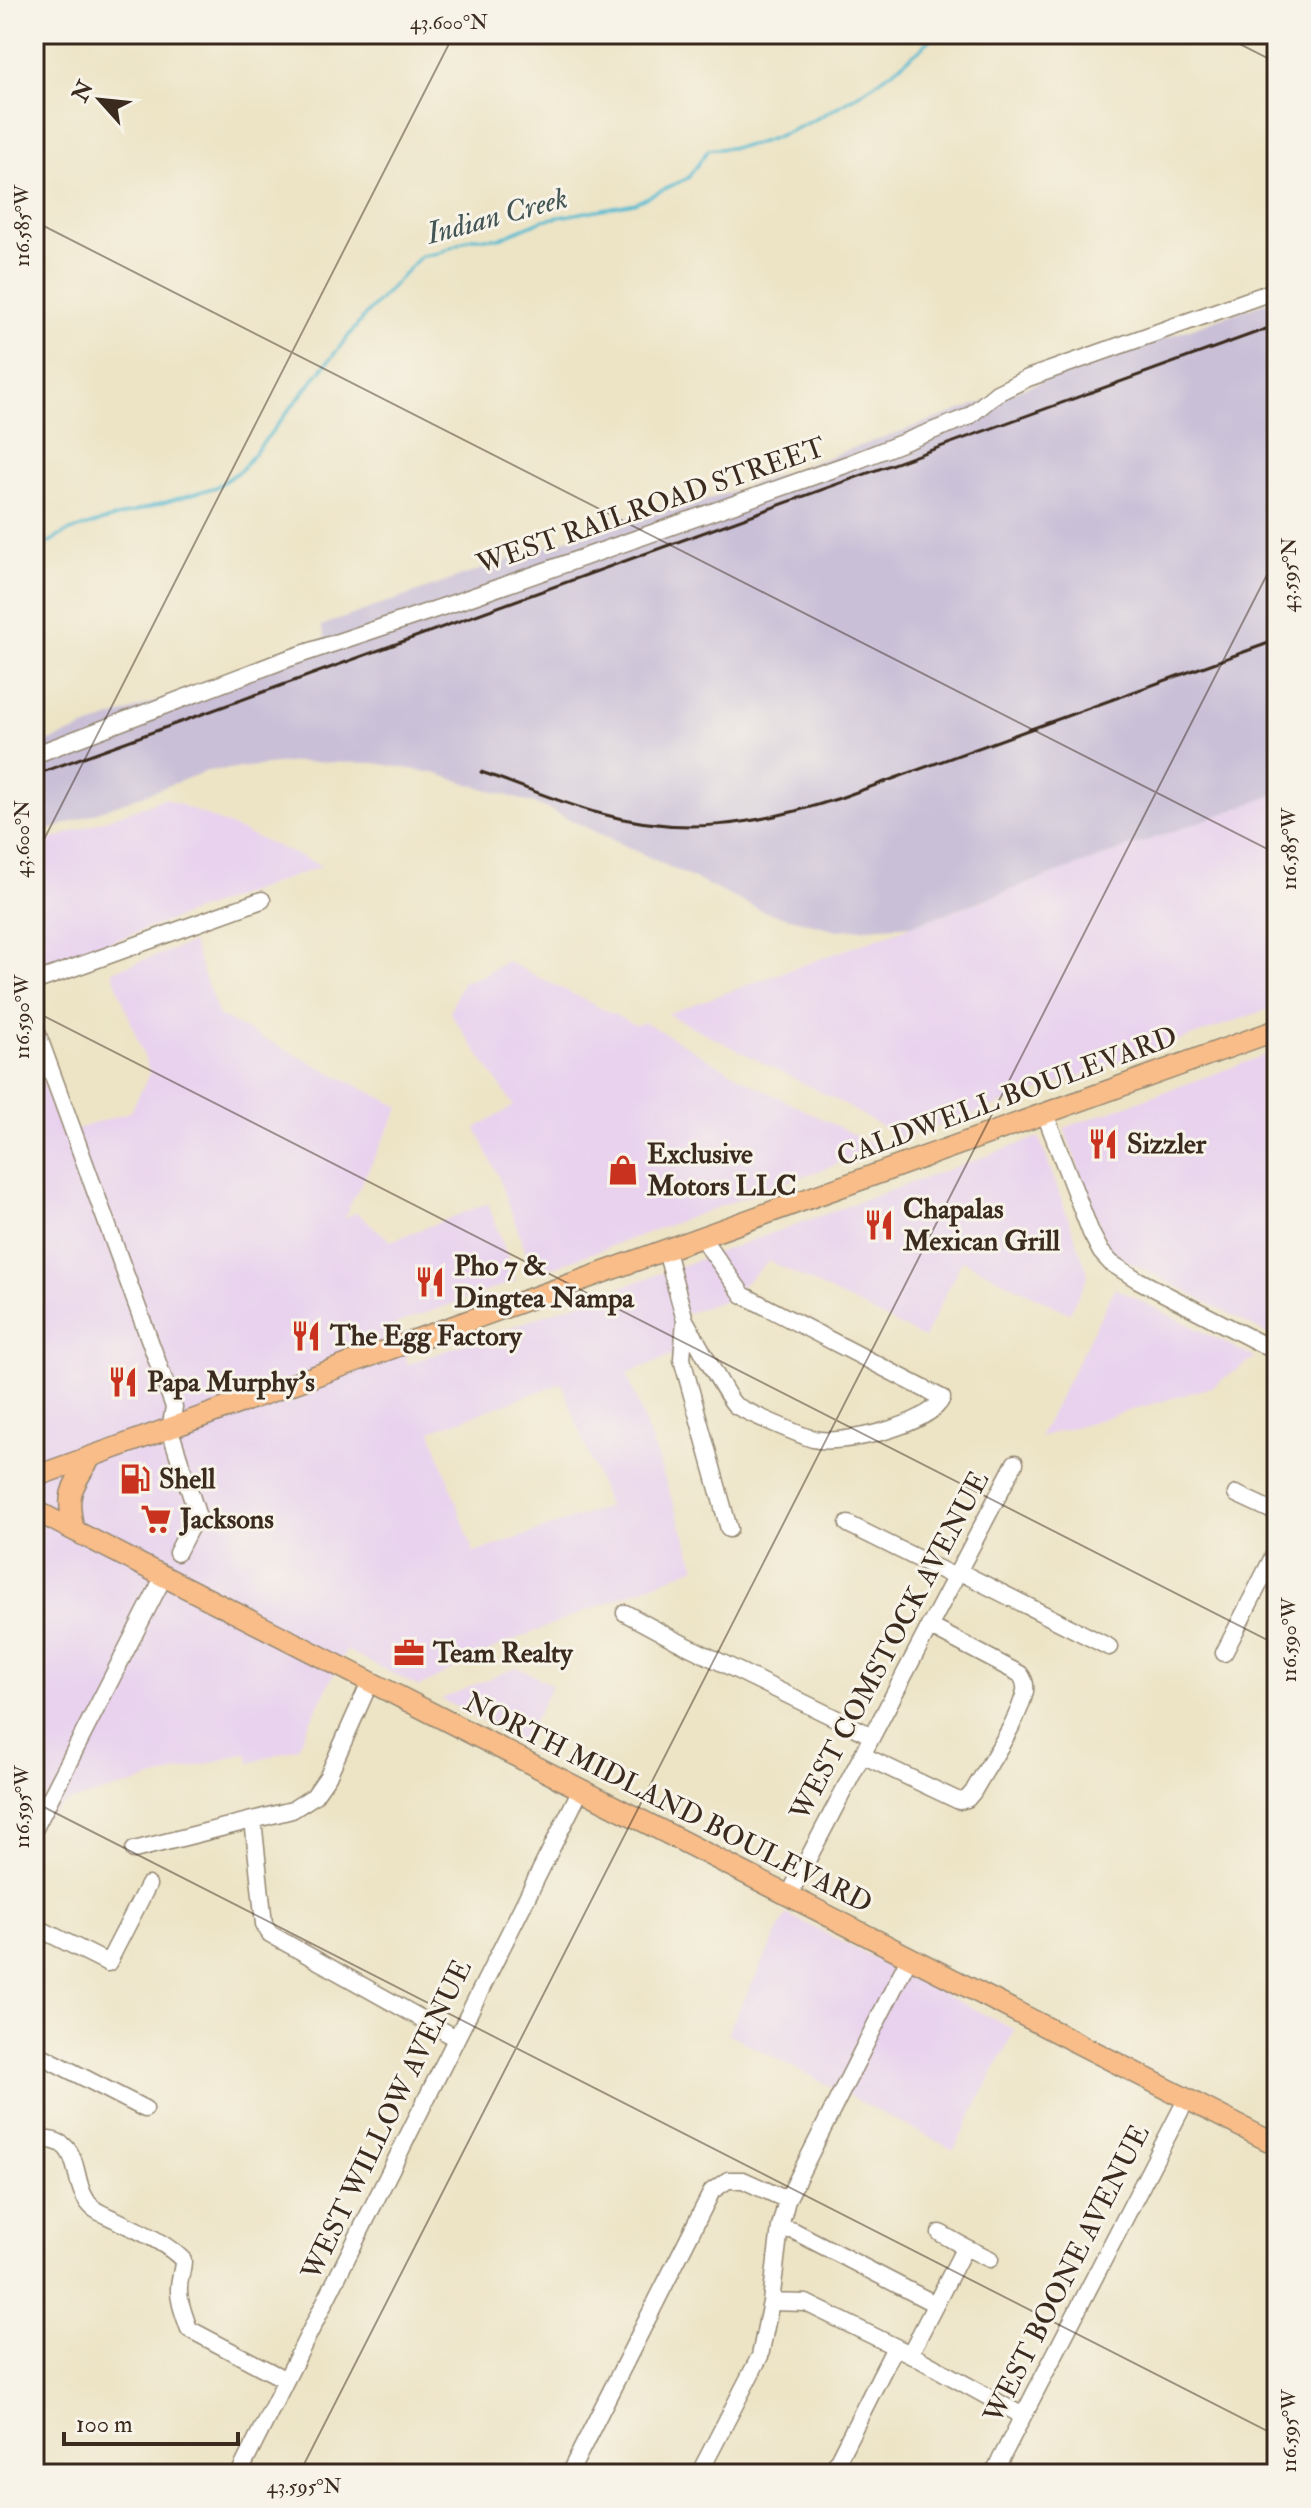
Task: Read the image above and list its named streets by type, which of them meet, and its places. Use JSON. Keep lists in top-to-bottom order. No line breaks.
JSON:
{"streets":{"main road":["CALDWELL BOULEVARD","NORTH MIDLAND BOULEVARD"],"street":["WEST RAILROAD STREET","WEST COMSTOCK AVENUE","WEST WILLOW AVENUE","WEST BOONE AVENUE"]},"crossings":[["WEST COMSTOCK AVENUE","NORTH MIDLAND BOULEVARD"],["NORTH MIDLAND BOULEVARD","WEST WILLOW AVENUE"],["NORTH MIDLAND BOULEVARD","WEST BOONE AVENUE"]],"water":["Indian Creek"],"places":{"restaurant":["Sizzler","Chapalas Mexican Grill","Pho 7 & Dingtea Nampa","The Egg Factory","Papa Murphy's"],"shop":["Exclusive Motors LLC"],"fuel station":["Shell"],"supermarket":["Jacksons"],"office":["Team Realty"]},"scale_bar":"100 m","north":"top left","coordinates":["43.600°N","116.585°W","43.595°N","116.590°W","116.595°W"]}
